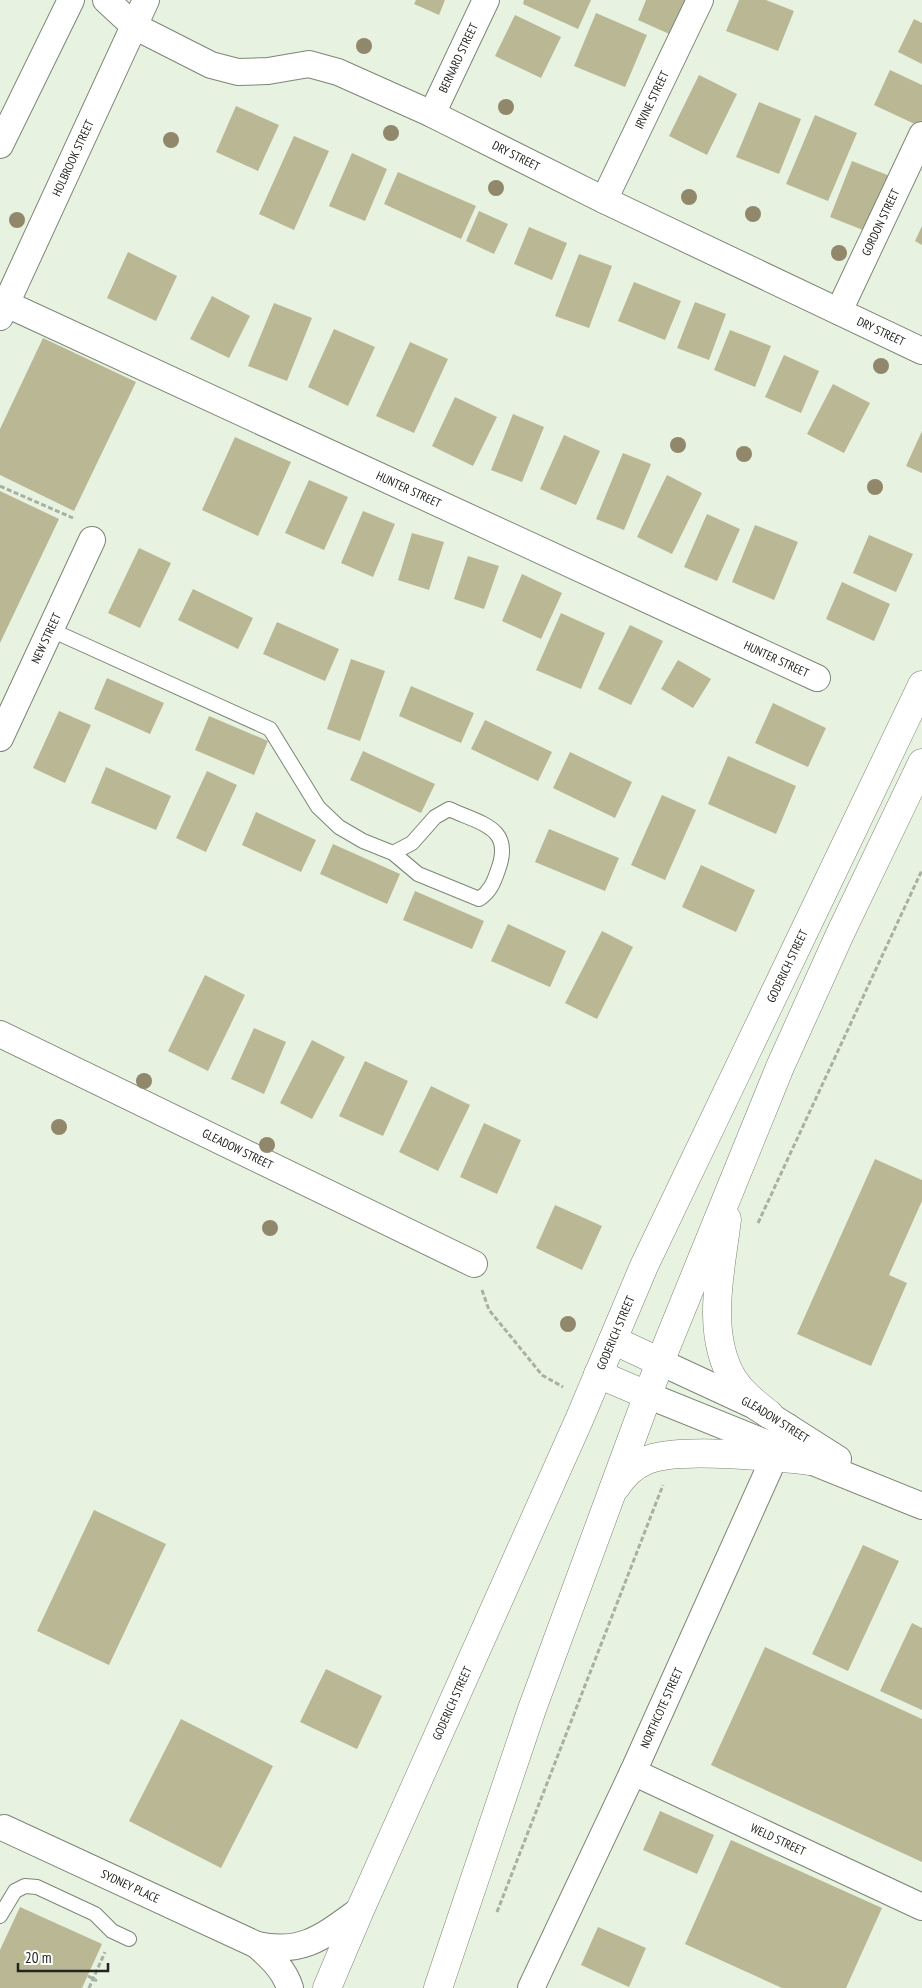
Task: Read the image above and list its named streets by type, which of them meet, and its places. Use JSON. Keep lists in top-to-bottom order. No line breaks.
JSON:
{"streets":{"highway":["GODERICH STREET"],"street":["BERNARD STREET","IRVINE STREET","DRY STREET","HOLBROOK STREET","GORDON STREET","HUNTER STREET","NEW STREET","GLEADOW STREET","NORTHCOTE STREET","WELD STREET","SYDNEY PLACE"]},"crossings":[["BERNARD STREET","DRY STREET"],["IRVINE STREET","DRY STREET"],["DRY STREET","HOLBROOK STREET"],["DRY STREET","GORDON STREET"],["HOLBROOK STREET","HUNTER STREET"],["GODERICH STREET","SYDNEY PLACE"],["GLEADOW STREET","NORTHCOTE STREET"],["NORTHCOTE STREET","WELD STREET"]],"scale_bar":"20 m"}
